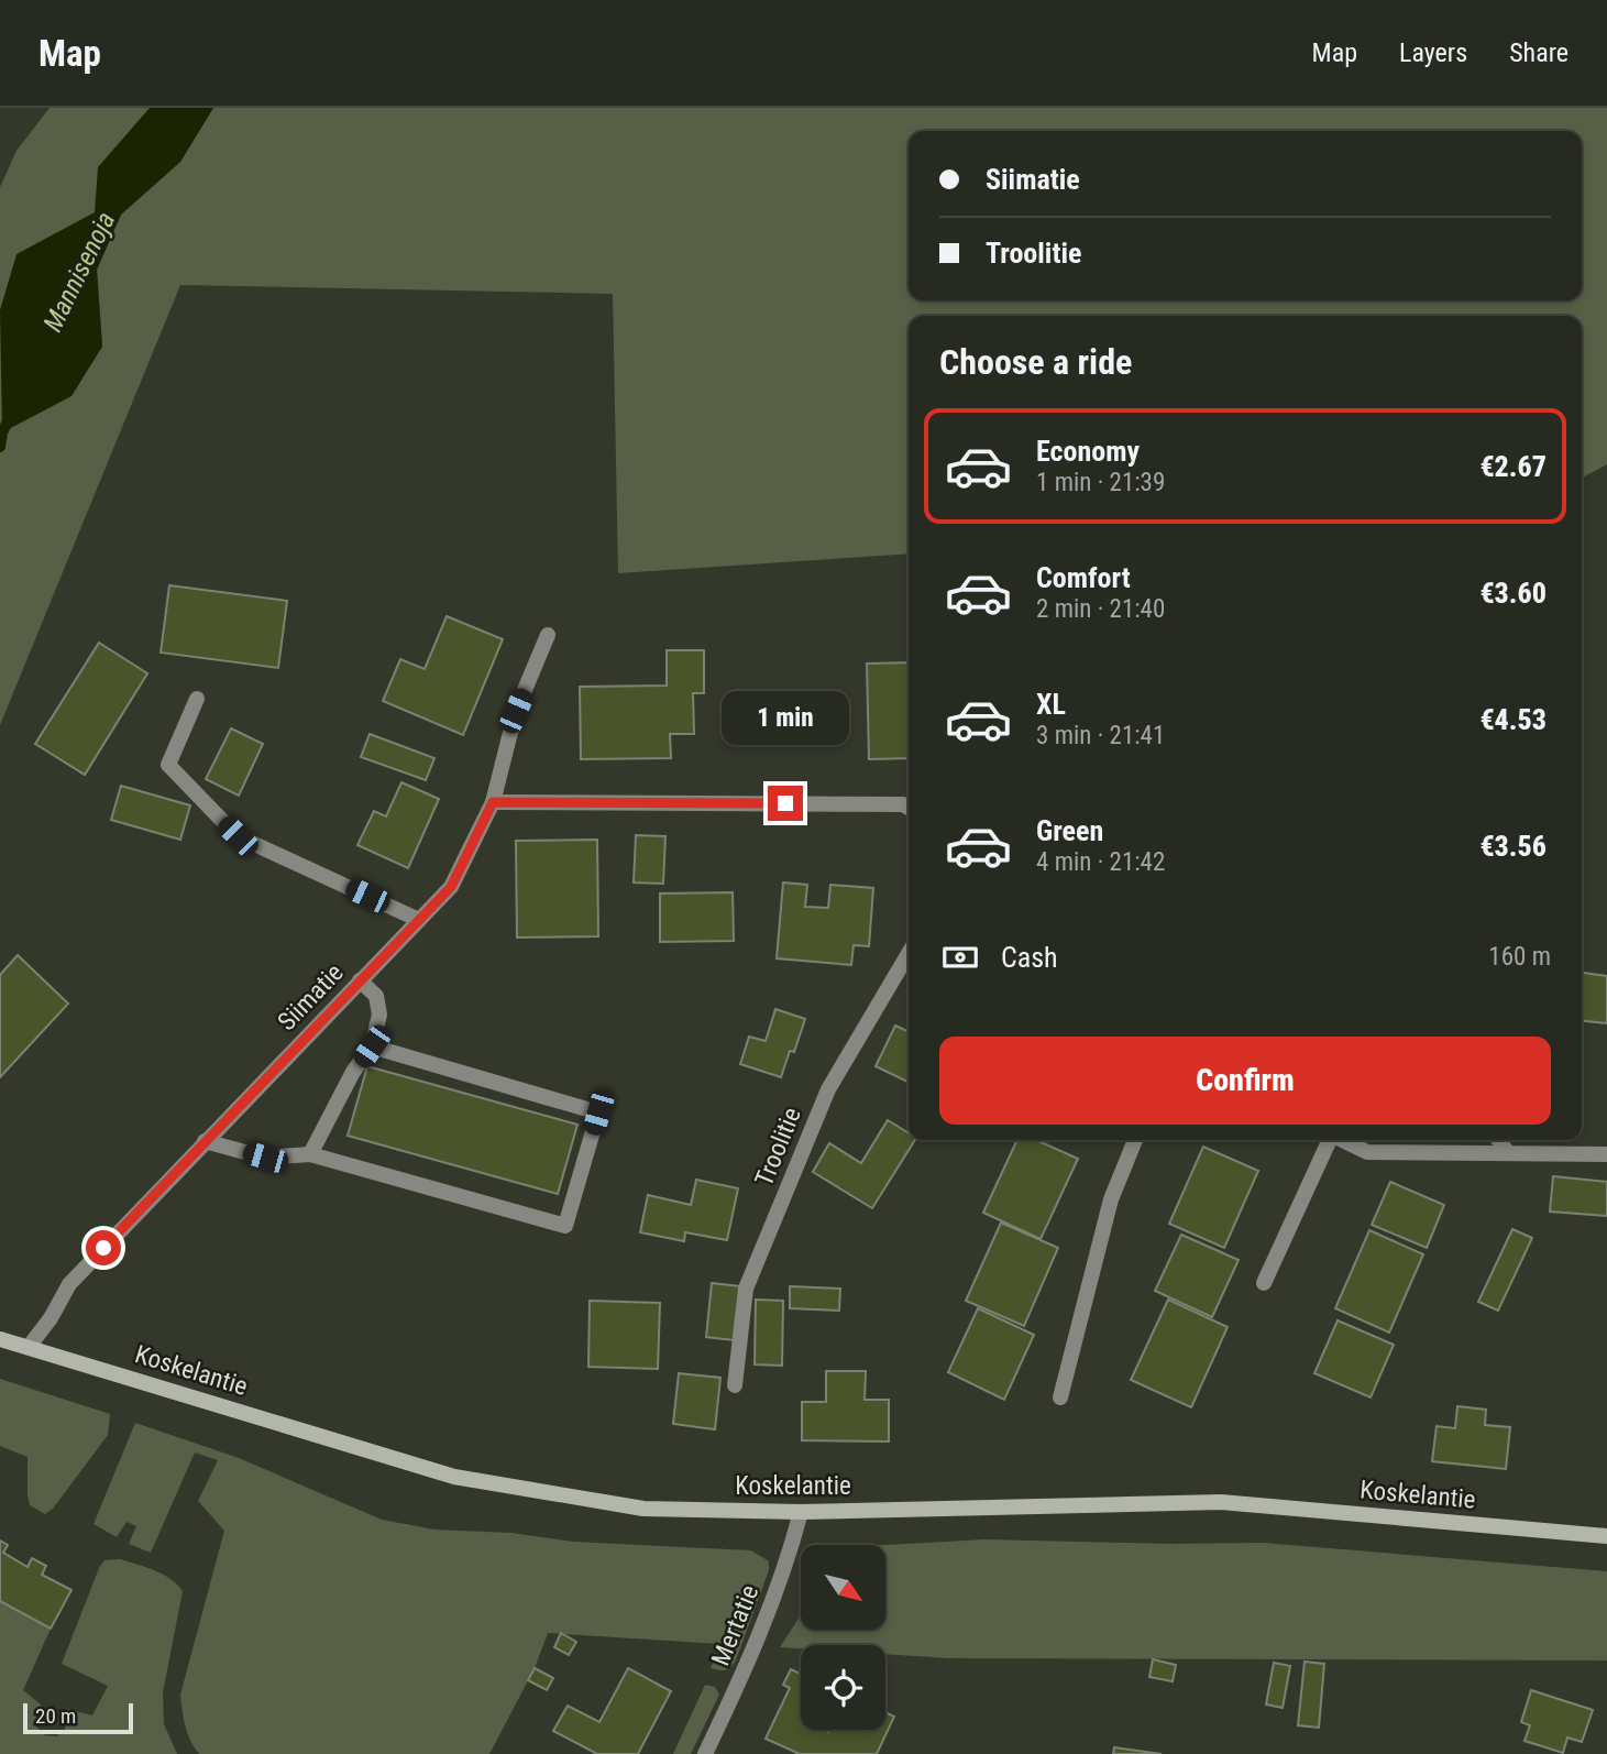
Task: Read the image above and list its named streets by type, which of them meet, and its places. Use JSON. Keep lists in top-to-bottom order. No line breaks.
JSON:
{"streets":{"main road":["Koskelantie"],"street":["Siimatie","Troolitie","Mertatie"]},"crossings":[["Siimatie","Koskelantie"],["Koskelantie","Mertatie"]],"water":["Mannisenoja"],"scale_bar":"20 m","north":"bottom right","page":{"header":"Map","nav":["Map","Layers","Share"],"banner":["Siimatie","Troolitie"],"heading":"Choose a ride","list":[{"name":"Economy","note":"1 min · 21:39","value":"€2.67"},{"name":"Comfort","note":"2 min · 21:40","value":"€3.60"},{"name":"XL","note":"3 min · 21:41","value":"€4.53"},{"name":"Green","note":"4 min · 21:42","value":"€3.56"}],"bubble":"1 min","pay":["Cash","160 m"],"buttons":"Confirm","scale":"20 m"}}
